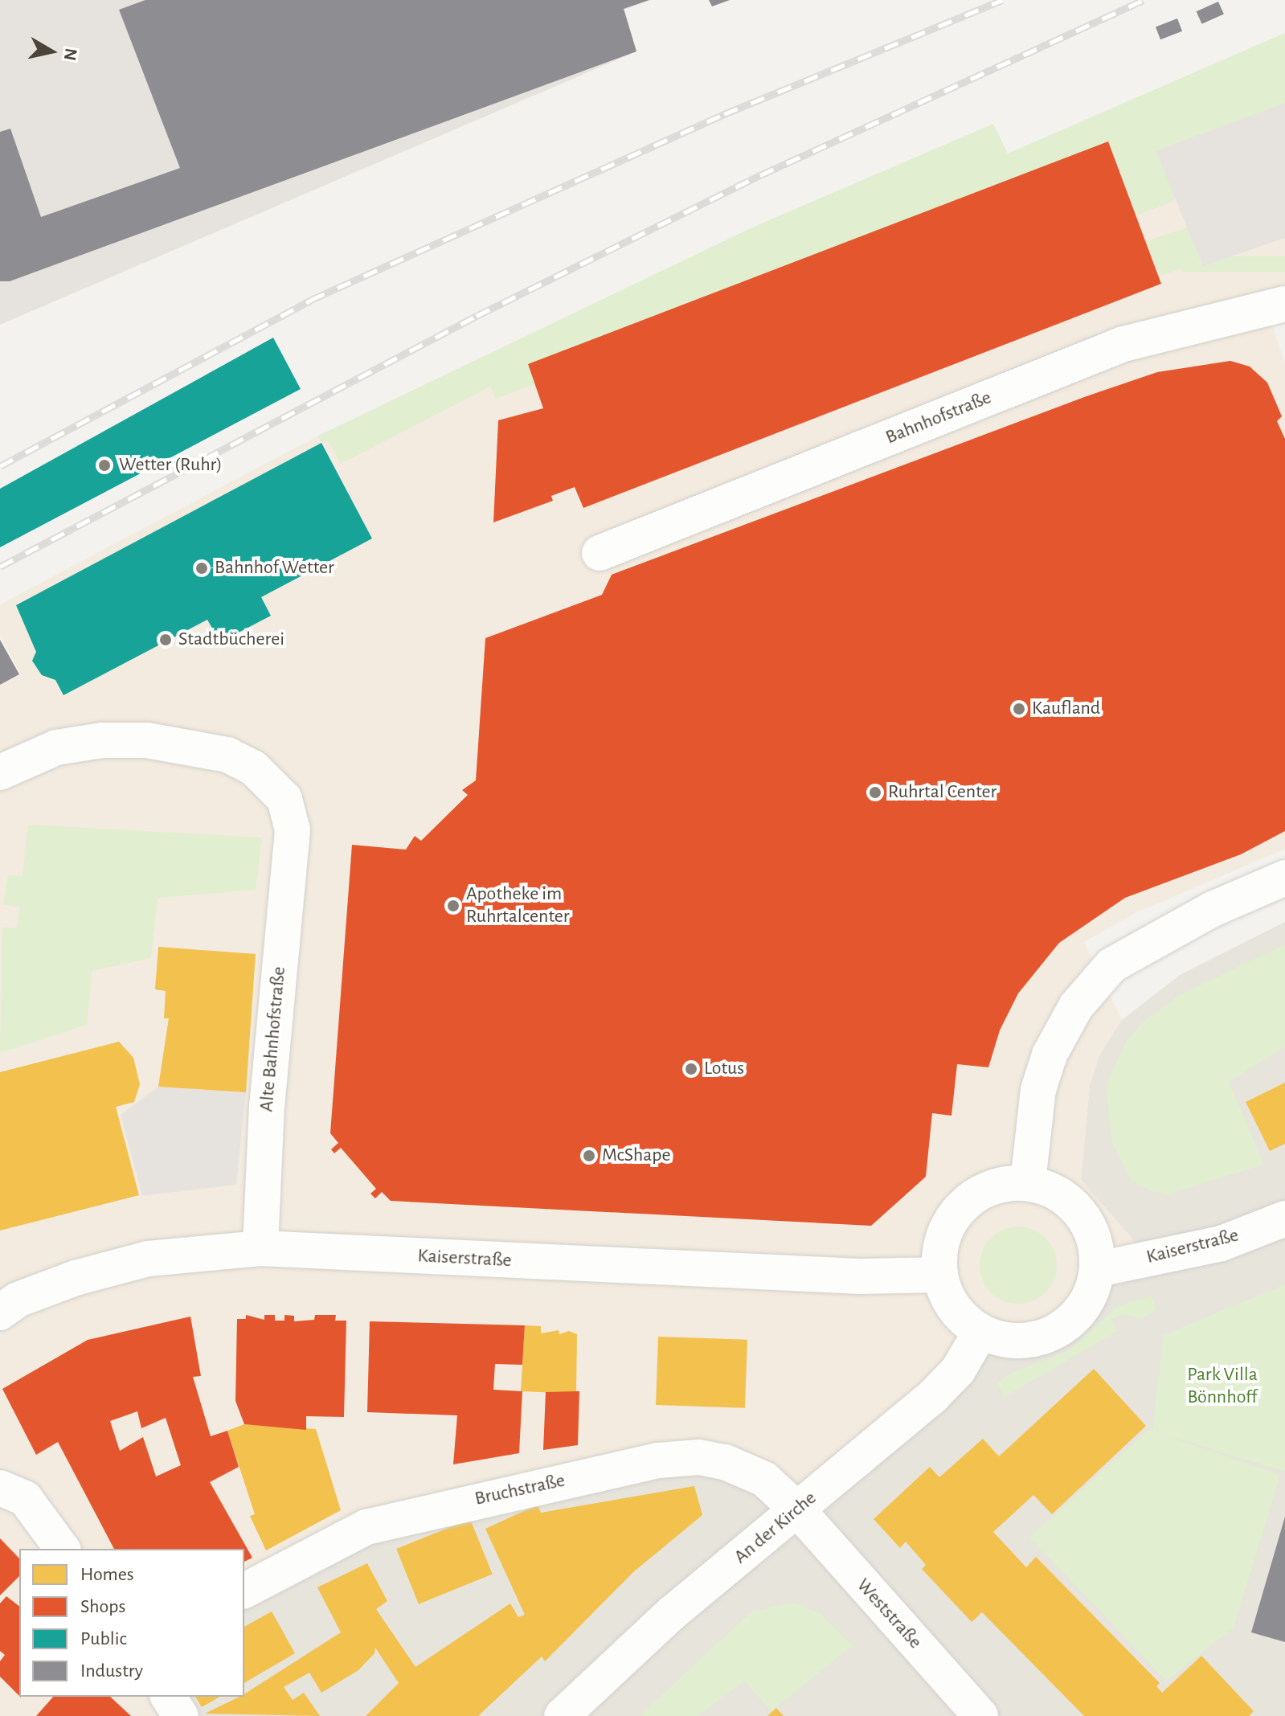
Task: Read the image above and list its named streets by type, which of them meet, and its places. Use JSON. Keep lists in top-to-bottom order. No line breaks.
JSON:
{"streets":{"street":["Bahnhofstraße","Alte Bahnhofstraße","Kaiserstraße","Bruchstraße","An der Kirche","Weststraße"]},"crossings":[["Alte Bahnhofstraße","Kaiserstraße"],["Kaiserstraße","An der Kirche"],["Bruchstraße","An der Kirche"],["Bruchstraße","Weststraße"],["An der Kirche","Weststraße"]],"parks":["Park Villa Bönnhoff"],"places":["Wetter (Ruhr)","Bahnhof Wetter","Stadtbücherei","Kaufland","Ruhrtal Center","Apotheke im Ruhrtalcenter","Lotus","McShape"],"legend":["Homes","Shops","Public","Industry"],"north":"right"}
